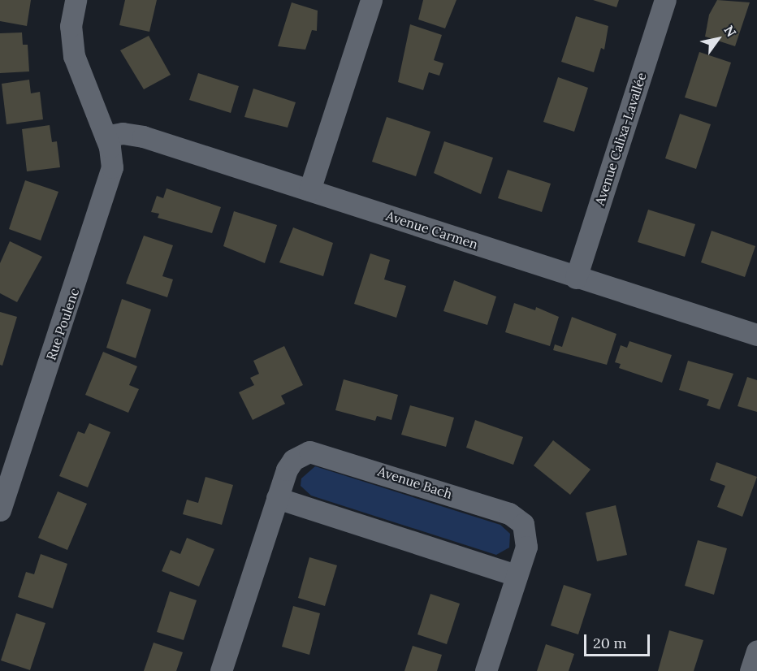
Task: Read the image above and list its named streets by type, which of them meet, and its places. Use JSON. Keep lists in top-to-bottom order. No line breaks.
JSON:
{"streets":{"street":["Avenue Calixa-Lavallée","Avenue Carmen","Rue Poulenc","Avenue Bach"]},"crossings":[["Avenue Calixa-Lavallée","Avenue Carmen"],["Avenue Carmen","Rue Poulenc"]],"scale_bar":"20 m","north":"top right"}
